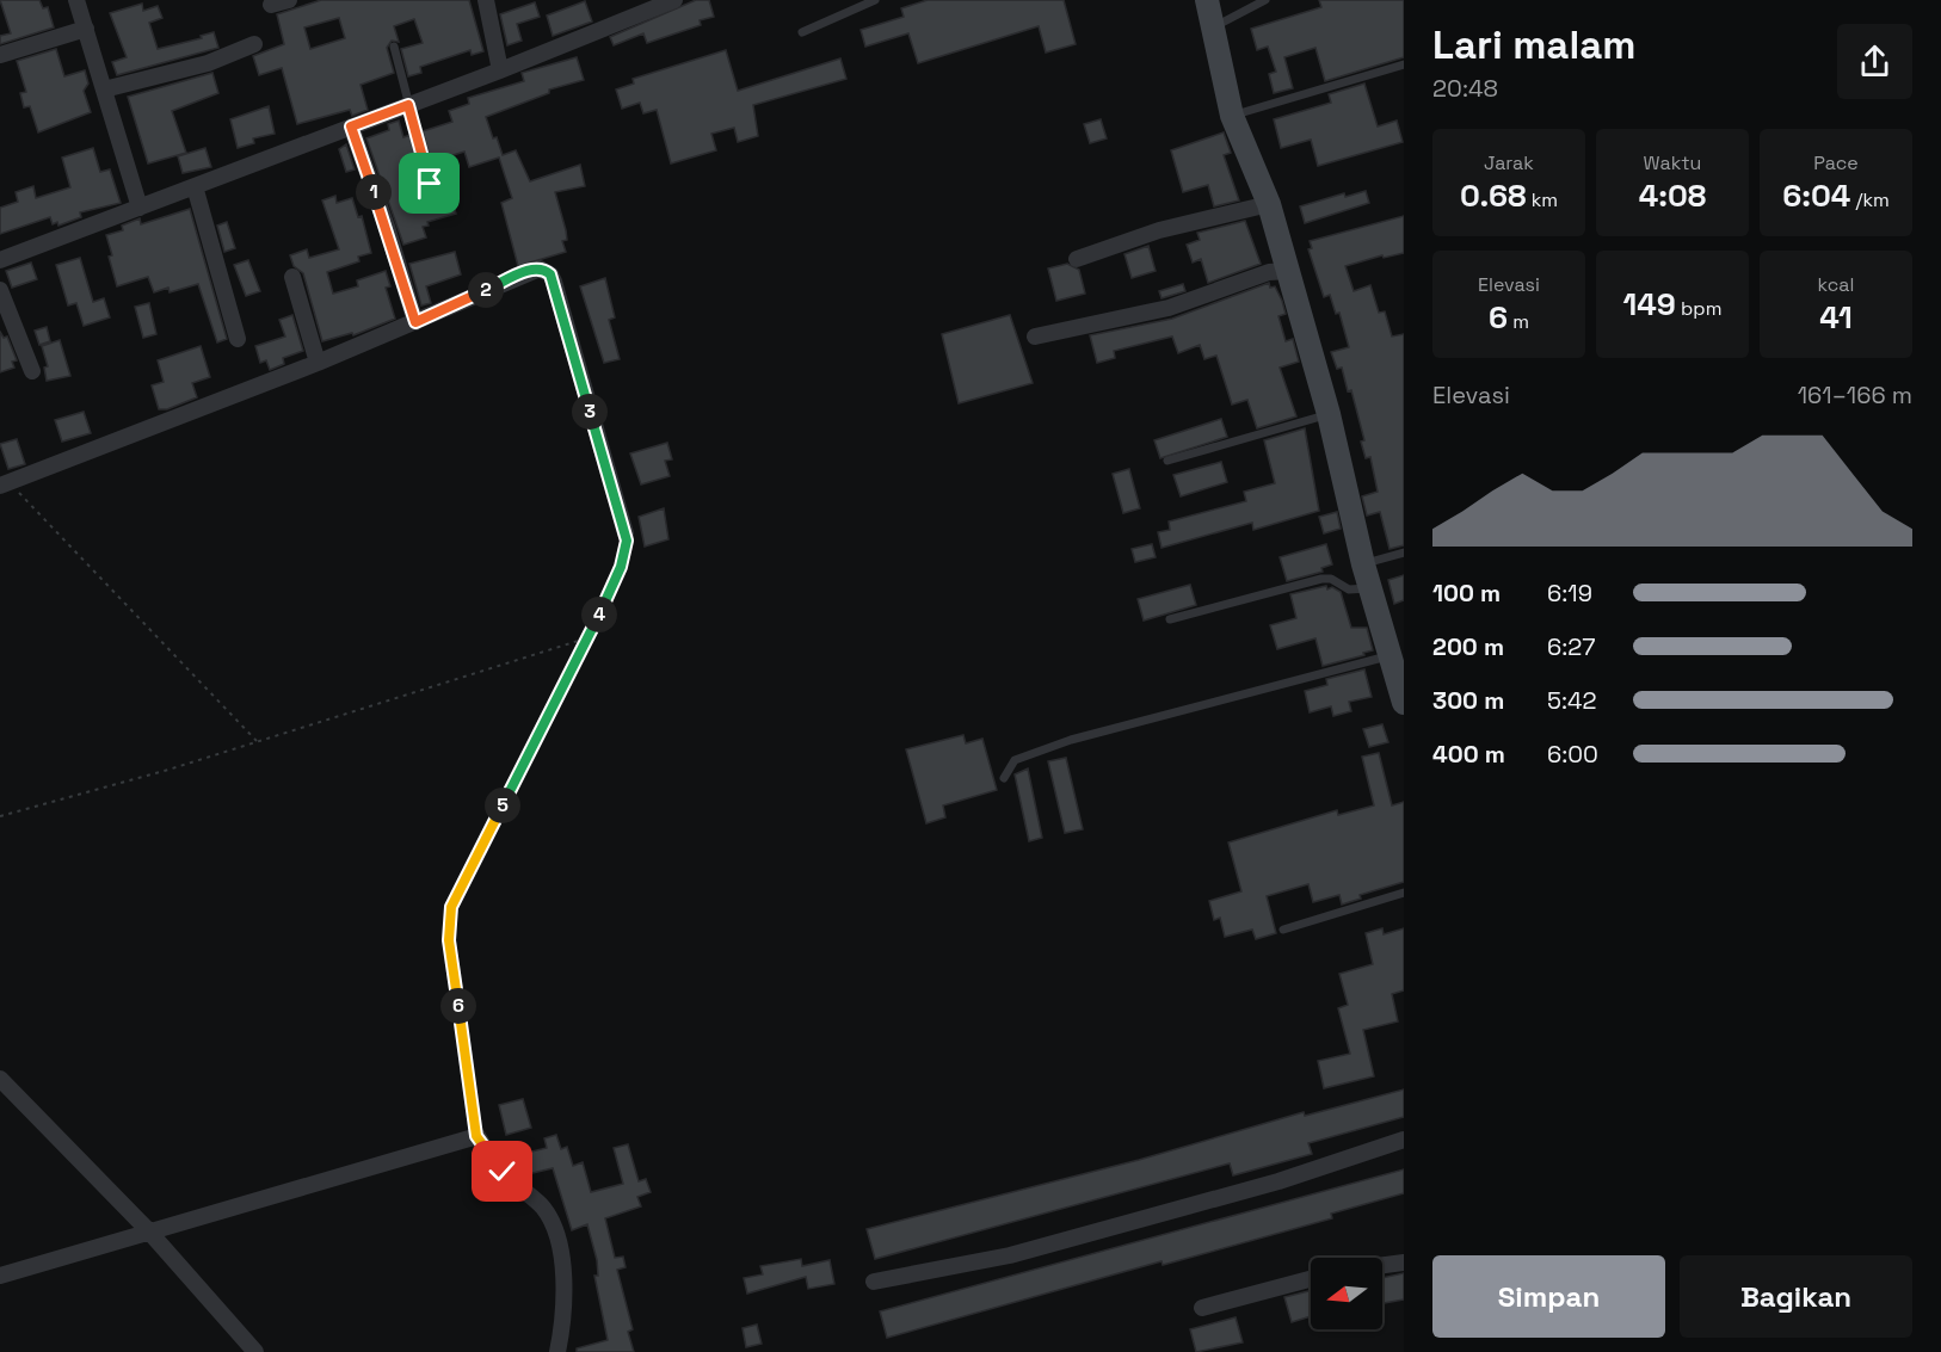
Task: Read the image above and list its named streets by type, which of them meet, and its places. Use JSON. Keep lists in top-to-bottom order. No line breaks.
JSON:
{"north":"left","page":{"heading":["Lari malam","20:48"],"stats":[["Jarak","0.68 km"],["Waktu","4:08"],["Pace","6:04 /km"],["Elevasi","6 m"],["149 bpm"],["kcal","41"]],"pins":["1","2","3","4","5","6"],"chart":["Elevasi","161–166 m"],"list":[{"name":"100 m","note":"6:19"},{"name":"200 m","note":"6:27"},{"name":"300 m","note":"5:42"},{"name":"400 m","note":"6:00"}],"buttons":["Simpan","Bagikan"]}}
